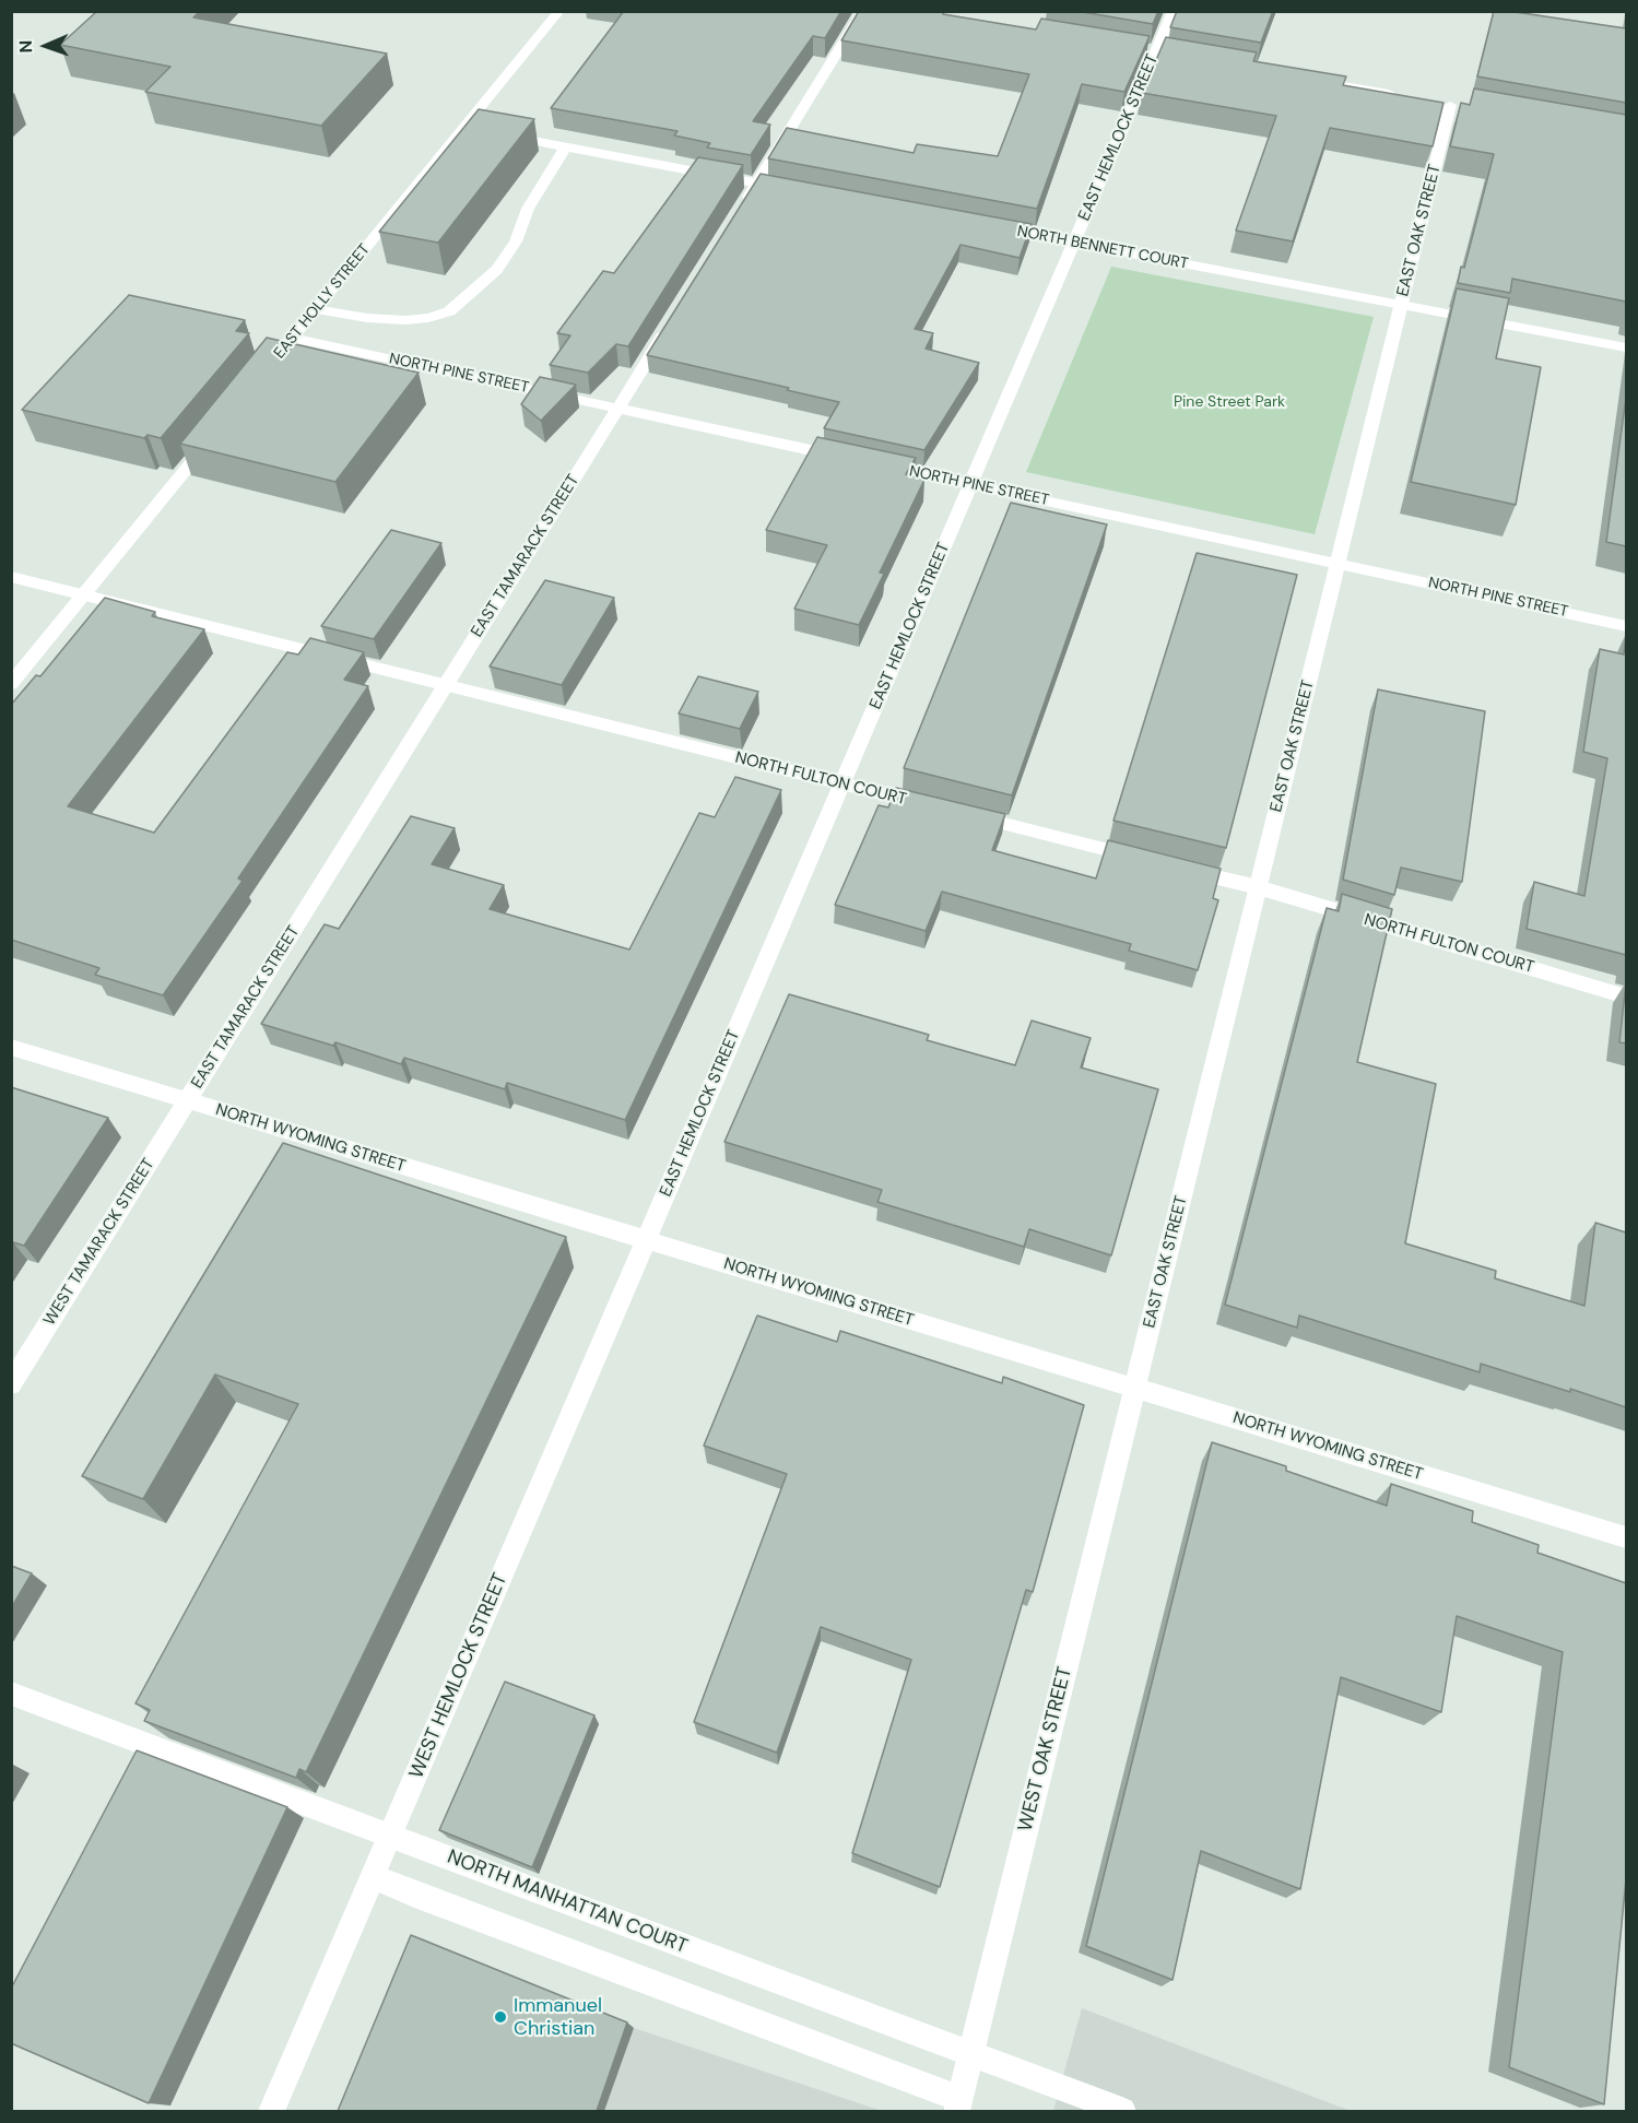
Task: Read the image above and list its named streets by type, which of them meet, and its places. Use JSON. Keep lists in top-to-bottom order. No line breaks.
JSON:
{"streets":{"street":["EAST HEMLOCK STREET","EAST OAK STREET","NORTH BENNETT COURT","EAST HOLLY STREET","NORTH PINE STREET","EAST TAMARACK STREET","NORTH FULTON COURT","NORTH WYOMING STREET","WEST TAMARACK STREET","WEST HEMLOCK STREET","WEST OAK STREET","NORTH MANHATTAN COURT"]},"crossings":[["EAST HEMLOCK STREET","NORTH BENNETT COURT"],["EAST HEMLOCK STREET","NORTH PINE STREET"],["EAST HEMLOCK STREET","NORTH FULTON COURT"],["EAST HEMLOCK STREET","NORTH WYOMING STREET"],["EAST HEMLOCK STREET","WEST HEMLOCK STREET"],["EAST OAK STREET","NORTH BENNETT COURT"],["EAST OAK STREET","NORTH PINE STREET"],["EAST OAK STREET","NORTH FULTON COURT"],["EAST OAK STREET","NORTH WYOMING STREET"],["EAST OAK STREET","WEST OAK STREET"],["EAST HOLLY STREET","NORTH PINE STREET"],["NORTH PINE STREET","EAST TAMARACK STREET"],["EAST TAMARACK STREET","NORTH FULTON COURT"],["EAST TAMARACK STREET","NORTH WYOMING STREET"],["EAST TAMARACK STREET","WEST TAMARACK STREET"],["NORTH WYOMING STREET","WEST TAMARACK STREET"],["NORTH WYOMING STREET","WEST HEMLOCK STREET"],["NORTH WYOMING STREET","WEST OAK STREET"],["WEST HEMLOCK STREET","NORTH MANHATTAN COURT"],["WEST OAK STREET","NORTH MANHATTAN COURT"]],"parks":["Pine Street Park"],"places":["Immanuel Christian"],"north":"left"}
